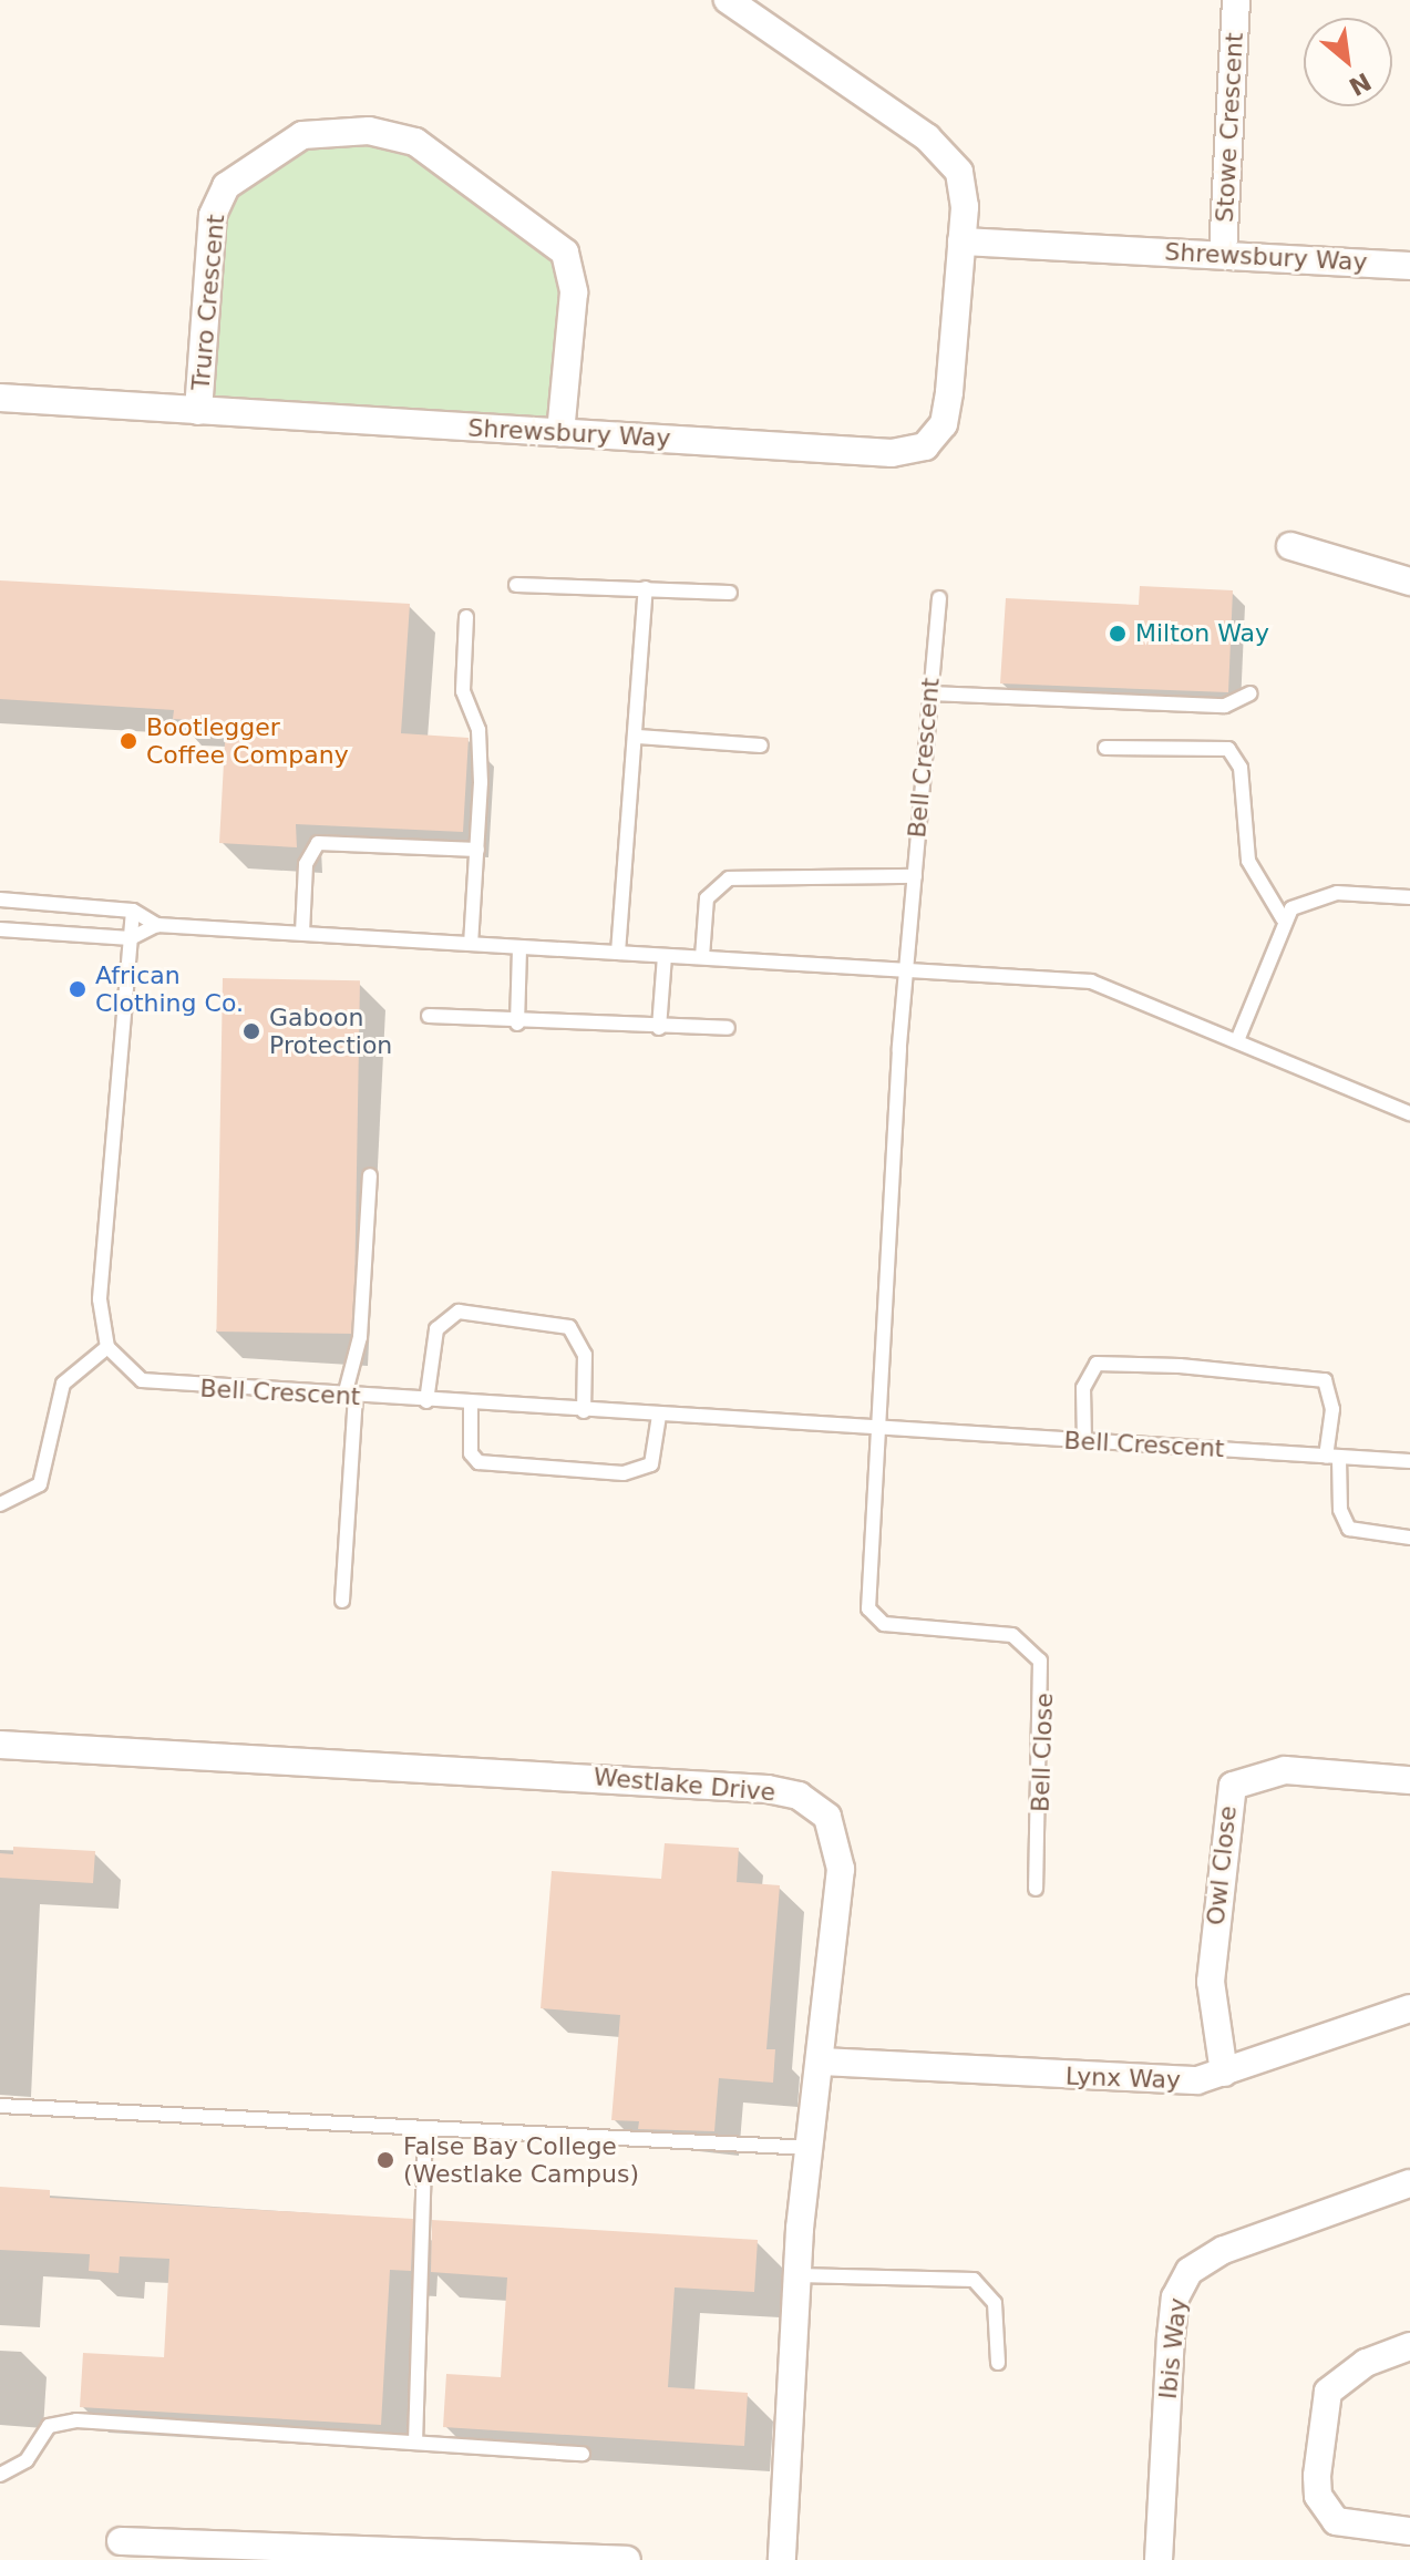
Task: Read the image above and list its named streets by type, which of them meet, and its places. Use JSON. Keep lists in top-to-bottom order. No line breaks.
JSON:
{"streets":{"street":["Stowe Crescent","Shrewsbury Way","Truro Crescent","Westlake Drive","Owl Close","Lynx Way","Ibis Way"],"lane":["Bell Crescent","Bell Close"]},"crossings":[["Stowe Crescent","Shrewsbury Way"],["Shrewsbury Way","Truro Crescent"],["Bell Crescent","Bell Close"],["Westlake Drive","Lynx Way"],["Owl Close","Lynx Way"]],"places":["Milton Way","Bootlegger Coffee Company","African Clothing Co.","Gaboon Protection","False Bay College (Westlake Campus)"],"north":"bottom right"}
